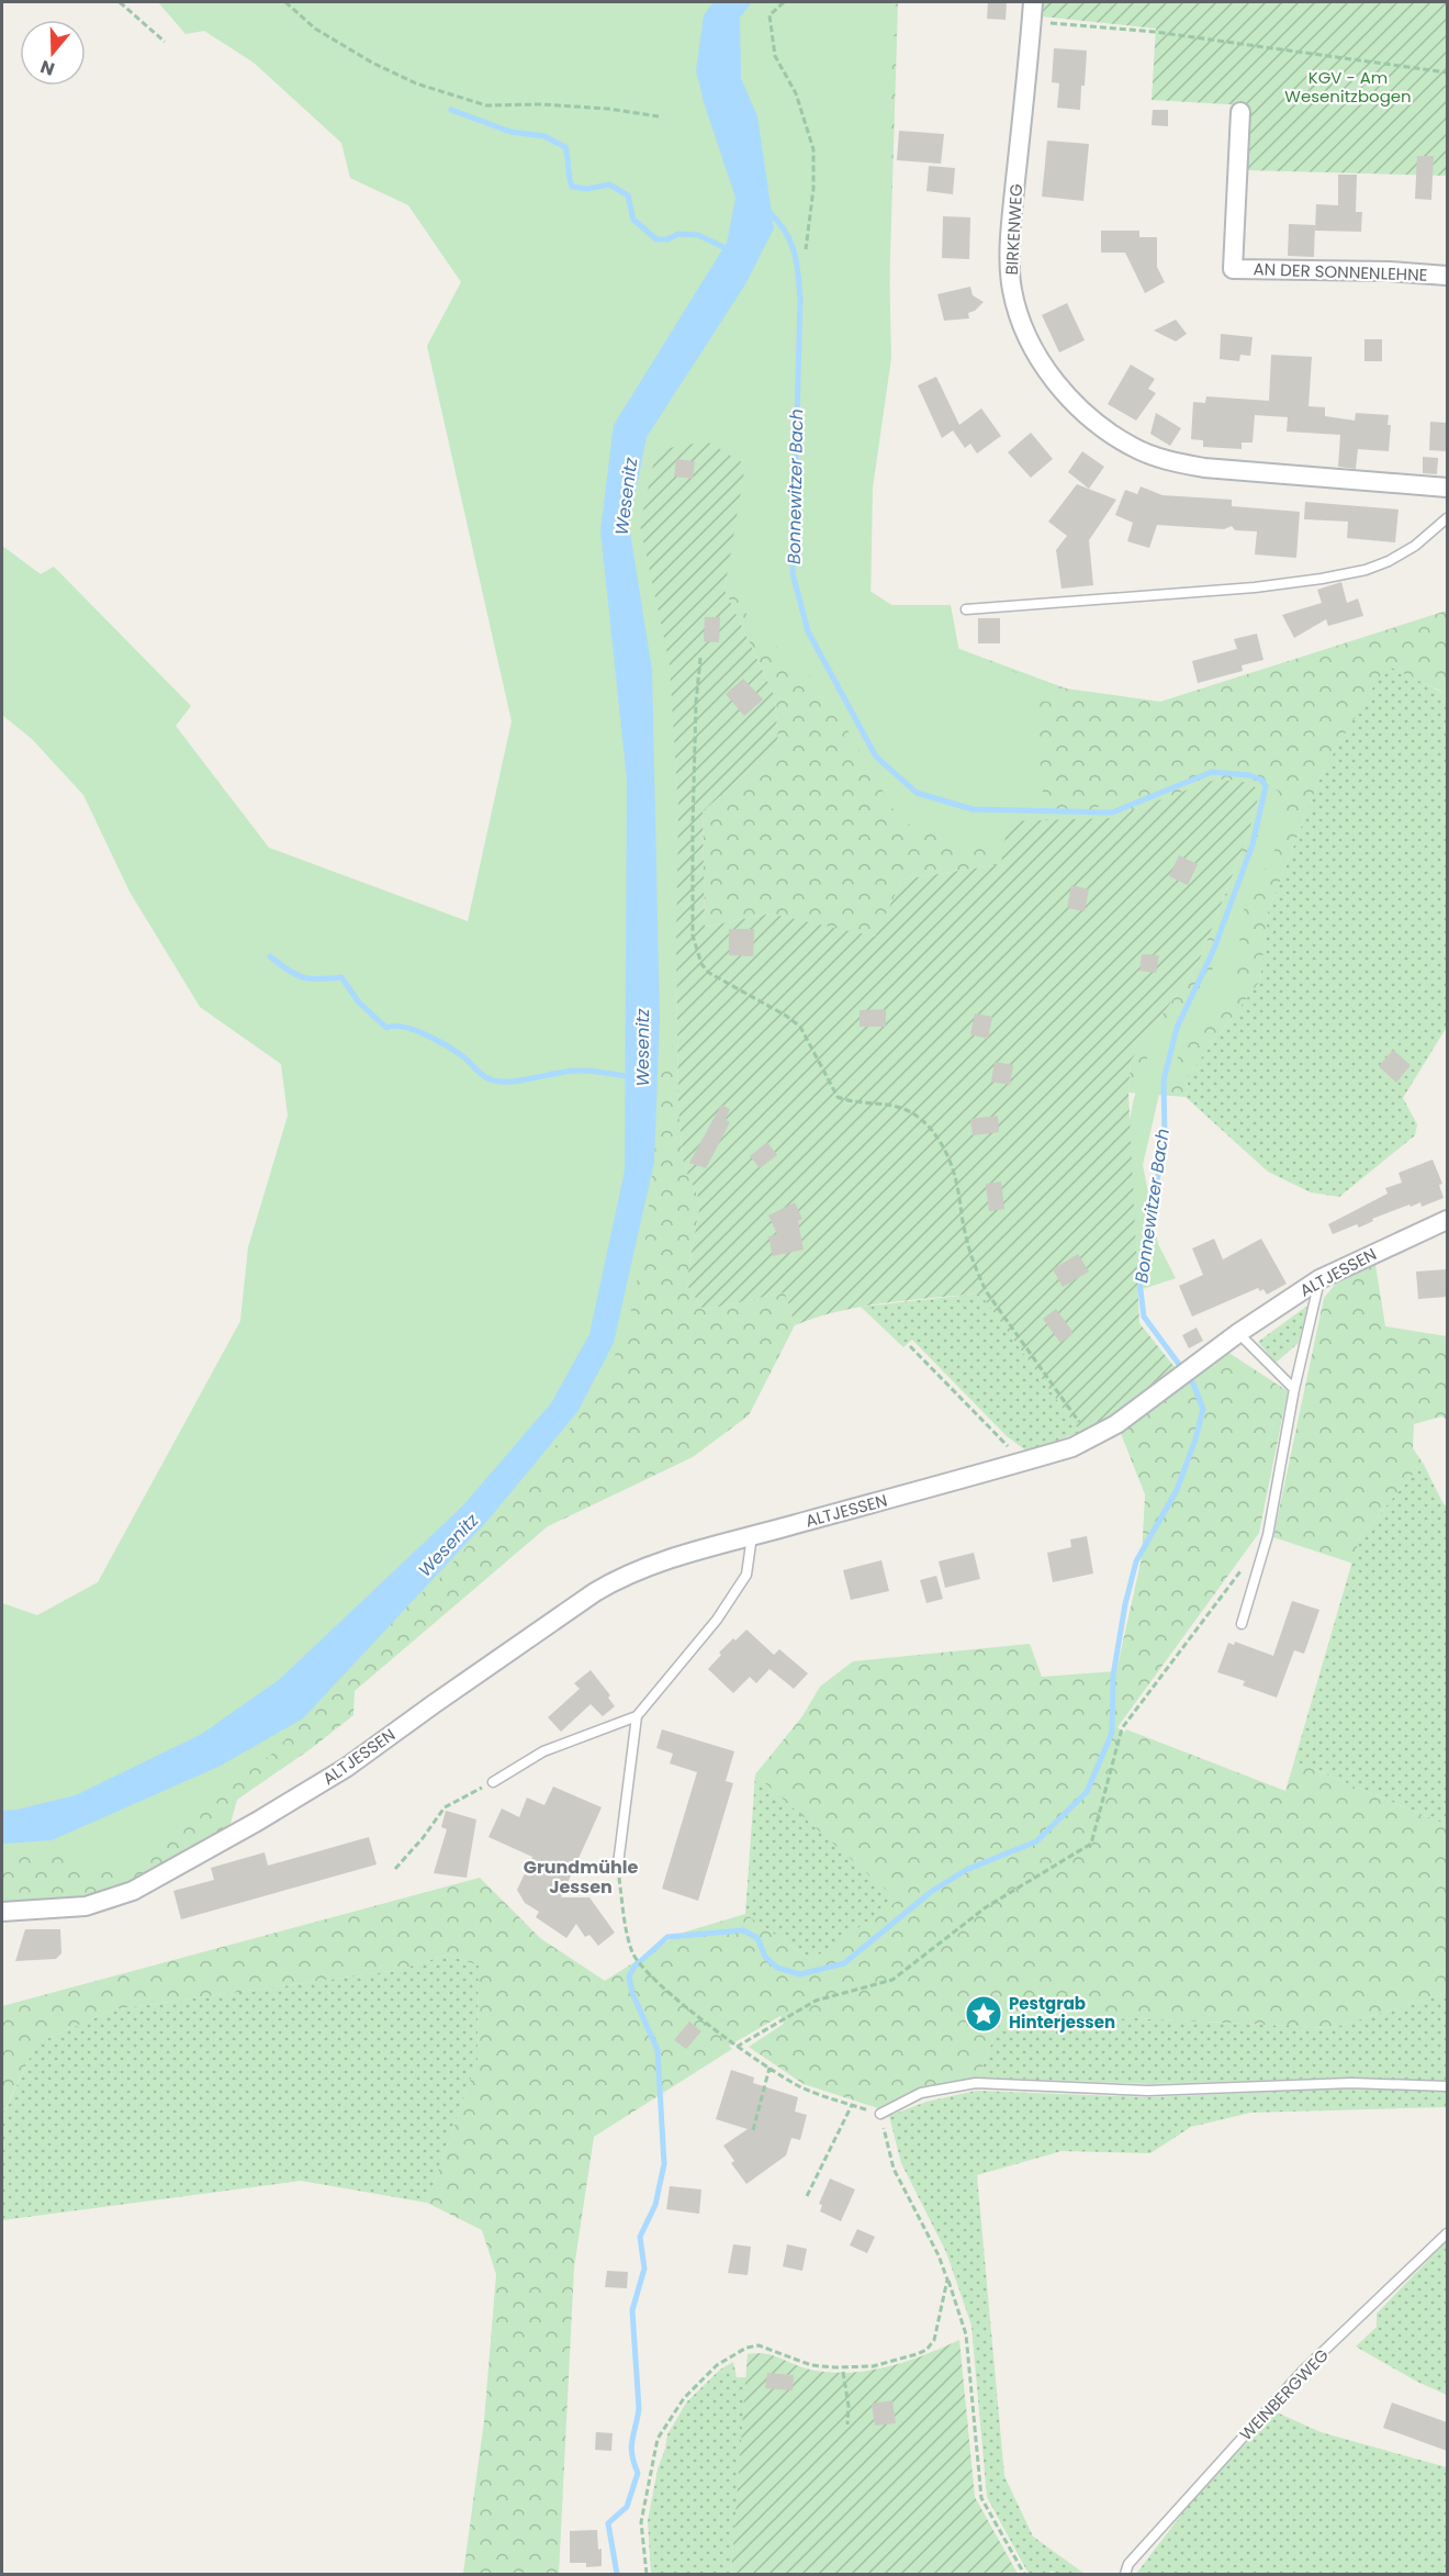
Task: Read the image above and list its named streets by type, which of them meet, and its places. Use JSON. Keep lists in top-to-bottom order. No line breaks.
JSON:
{"streets":{"street":["BIRKENWEG","AN DER SONNENLEHNE","ALTJESSEN"],"lane":["WEINBERGWEG"]},"districts":["Grundmühle Jessen"],"water":["Bonnewitzer Bach","Wesenitz"],"parks":["KGV - Am Wesenitzbogen"],"places":{"place":["Pestgrab Hinterjessen"]},"north":"bottom"}
